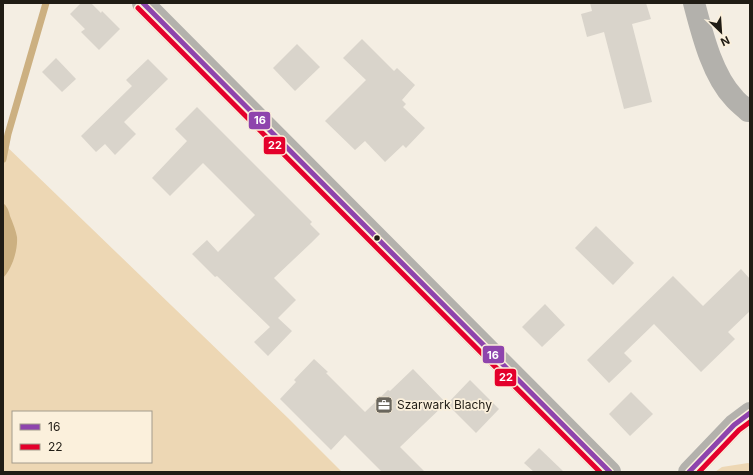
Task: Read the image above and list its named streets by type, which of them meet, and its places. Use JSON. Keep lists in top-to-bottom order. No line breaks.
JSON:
{"places":{"office":["Szarwark Blachy"]},"lines":["transit line 16","transit line 22"],"legend":["16","22"],"north":"bottom right"}
